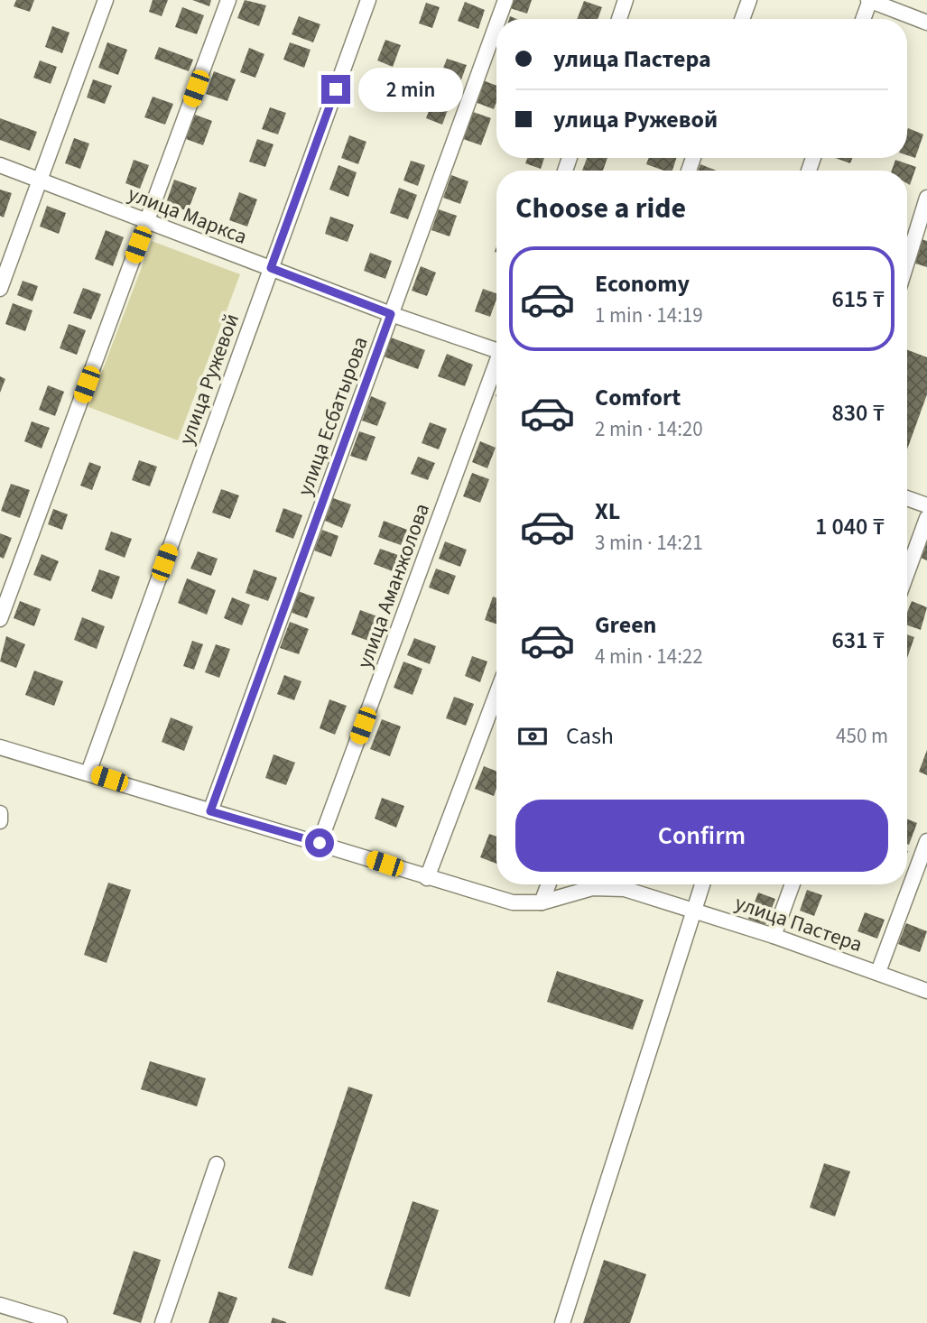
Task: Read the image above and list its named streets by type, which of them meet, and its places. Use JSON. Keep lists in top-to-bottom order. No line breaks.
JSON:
{"streets":{"street":["улица Маркса","улица Ружевой","улица Есбатырова","улица Аманжолова","улица Пастера"]},"crossings":[["улица Маркса","улица Ружевой"],["улица Маркса","улица Есбатырова"],["улица Ружевой","улица Пастера"],["улица Есбатырова","улица Пастера"],["улица Аманжолова","улица Пастера"]],"page":{"banner":["улица Пастера","улица Ружевой"],"bubble":"2 min","heading":"Choose a ride","list":[{"name":"Economy","note":"1 min · 14:19","value":"615 ₸"},{"name":"Comfort","note":"2 min · 14:20","value":"830 ₸"},{"name":"XL","note":"3 min · 14:21","value":"1 040 ₸"},{"name":"Green","note":"4 min · 14:22","value":"631 ₸"}],"pay":["Cash","450 m"],"buttons":"Confirm"}}
